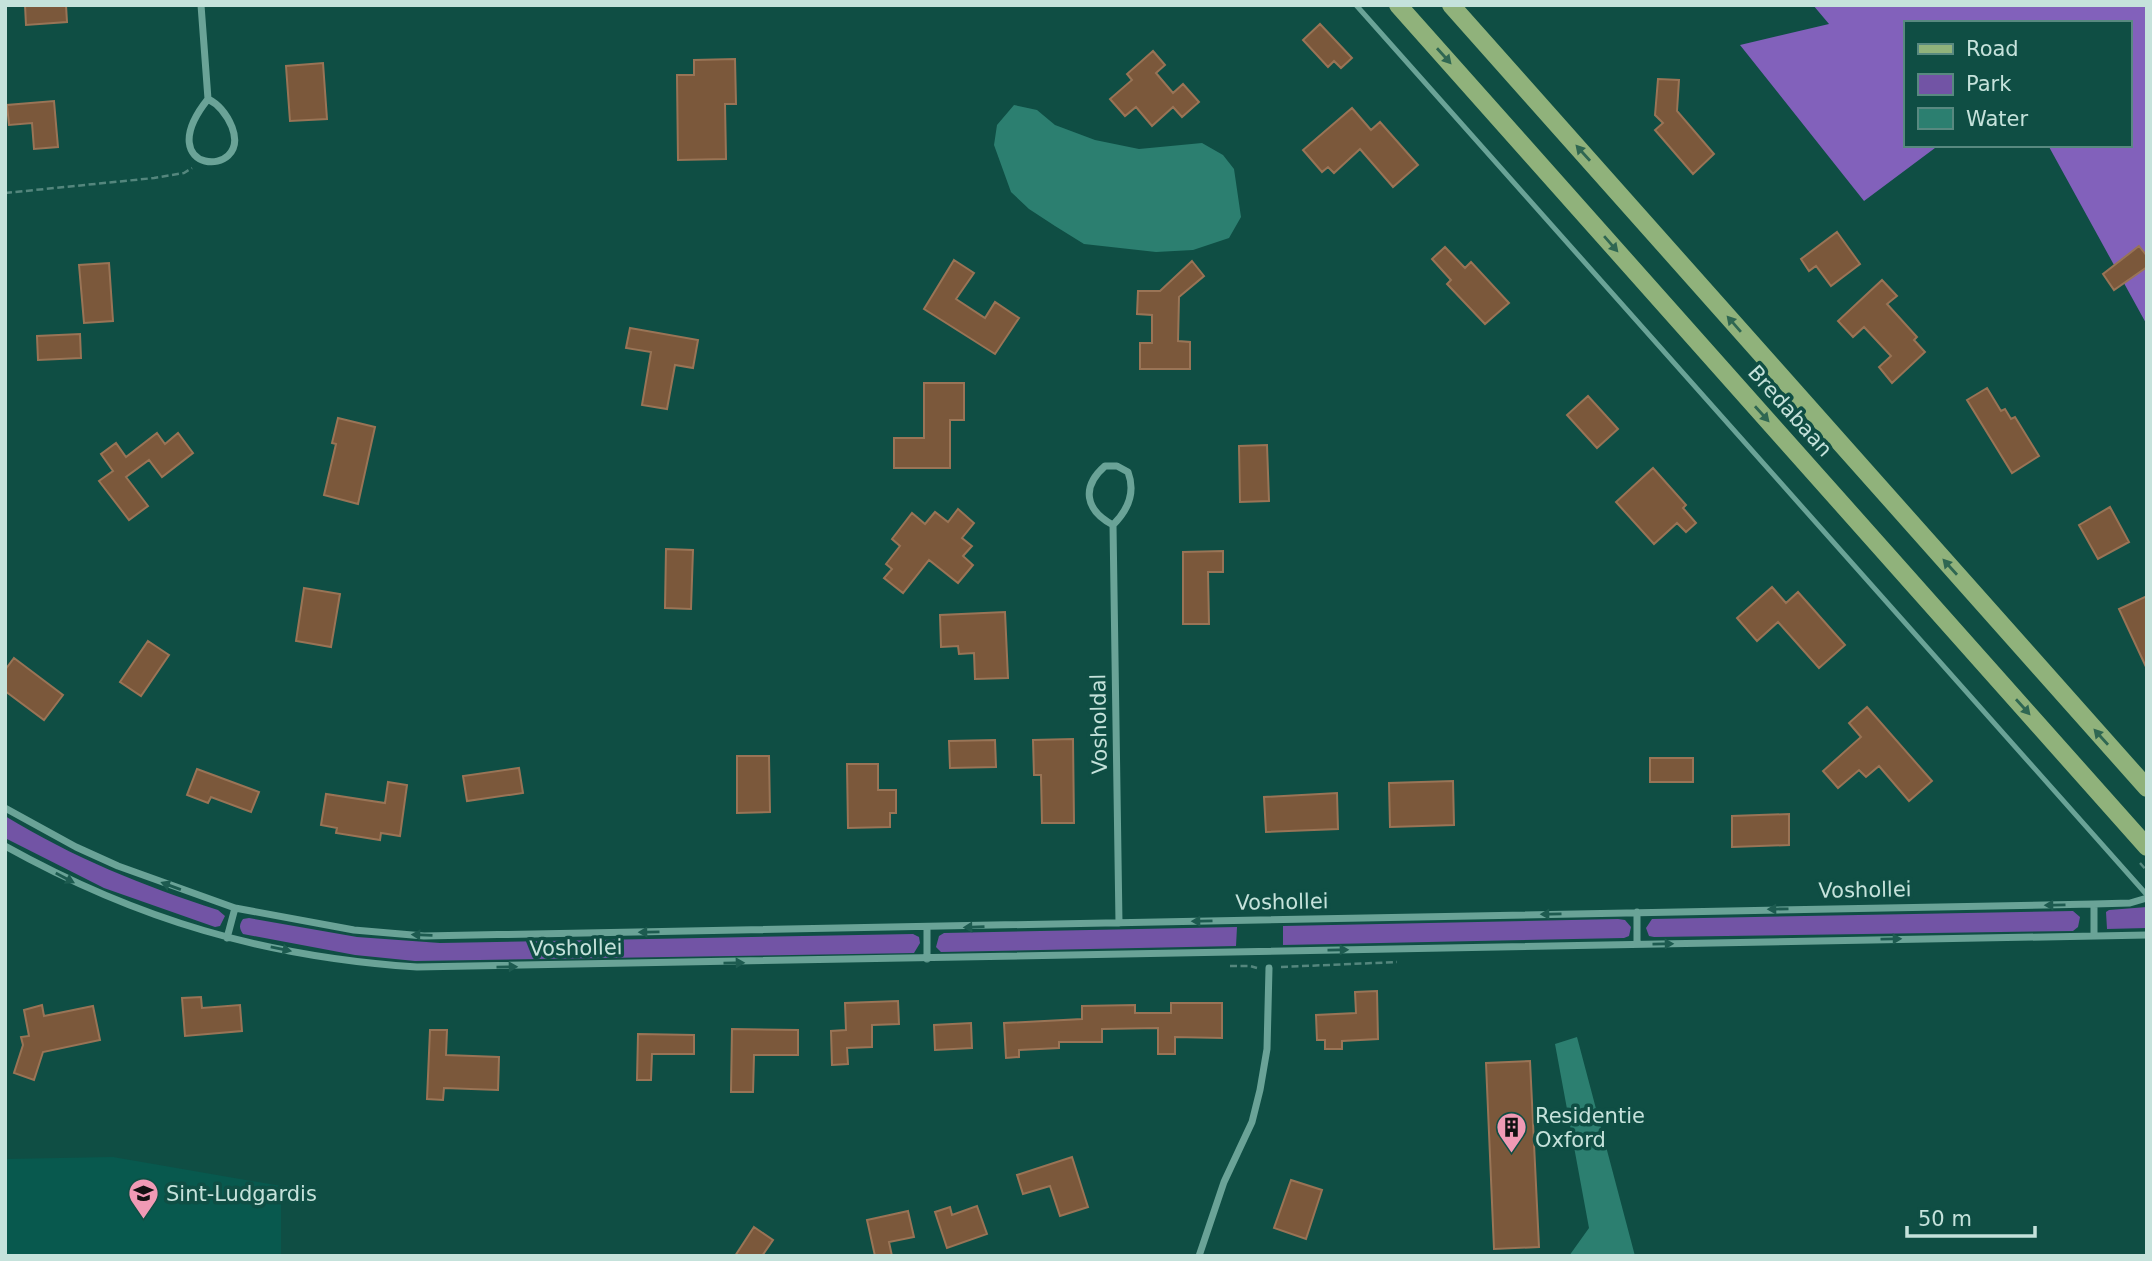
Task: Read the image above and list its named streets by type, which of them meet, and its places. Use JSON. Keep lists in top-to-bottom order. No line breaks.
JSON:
{"streets":{"main road":["Bredabaan"],"street":["Vosholdal","Voshollei"]},"crossings":[["Vosholdal","Voshollei"]],"places":{"building":["Residentie Oxford"],"school or university":["Sint-Ludgardis"]},"legend":["Road","Park","Water"],"scale_bar":"50 m"}
